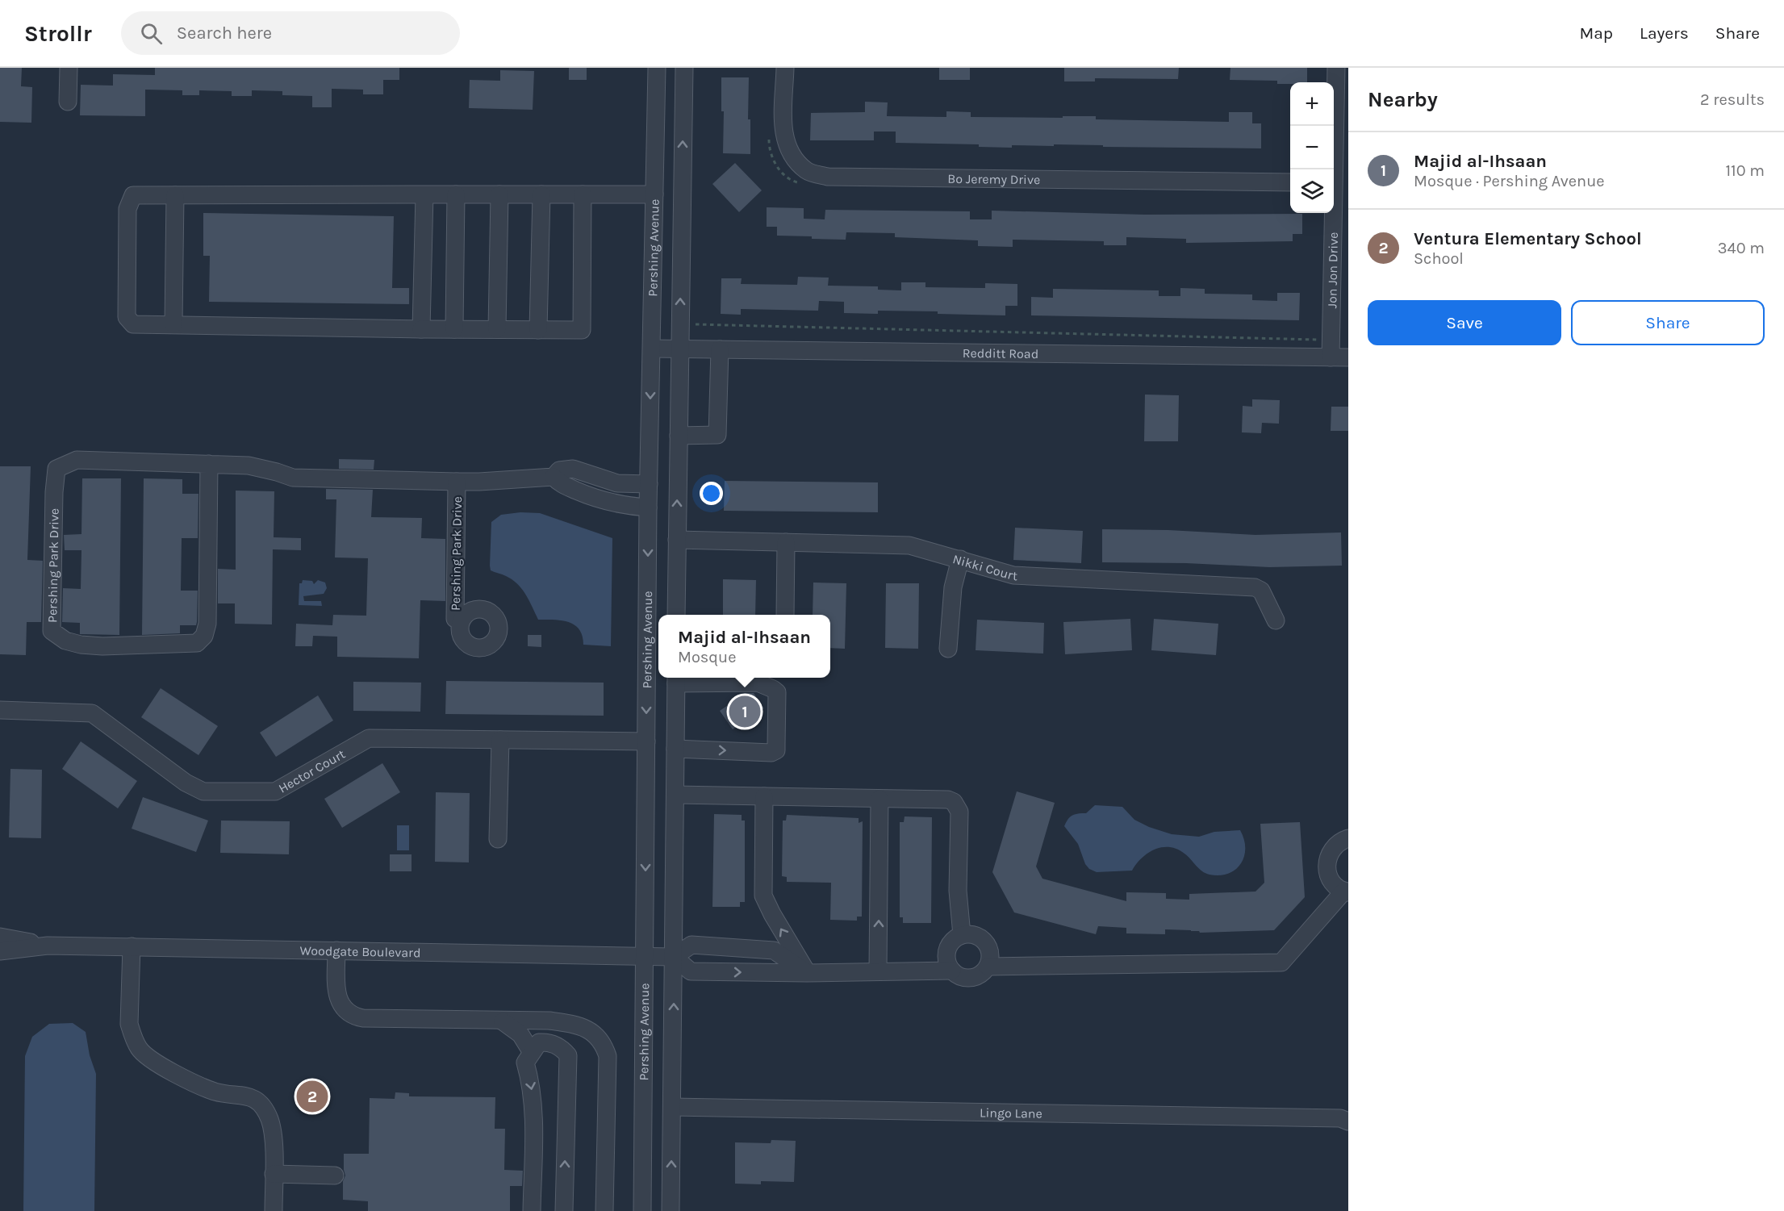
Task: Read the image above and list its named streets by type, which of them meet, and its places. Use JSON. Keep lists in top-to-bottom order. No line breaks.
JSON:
{"streets":{"street":["Bo Jeremy Drive","Pershing Avenue","Jon Jon Drive","Redditt Road","Pershing Park Drive","Nikki Court","Hector Court","Woodgate Boulevard","Lingo Lane"]},"crossings":[["Pershing Avenue","Redditt Road"],["Pershing Avenue","Pershing Park Drive"],["Pershing Avenue","Nikki Court"],["Pershing Avenue","Hector Court"],["Pershing Avenue","Woodgate Boulevard"],["Jon Jon Drive","Redditt Road"]],"page":{"header":"Strollr","search":"Search here","nav":["Map","Layers","Share"],"heading":["Nearby","2 results"],"map_buttons":["+","−"],"list":[{"mark":"1","name":"Majid al-Ihsaan","note":"Mosque · Pershing Avenue","value":"110 m"},{"mark":"2","name":"Ventura Elementary School","note":"School","value":"340 m"}],"buttons":["Save","Share"],"popup":["Majid al-Ihsaan","Mosque"],"pins":["1","2"]}}
